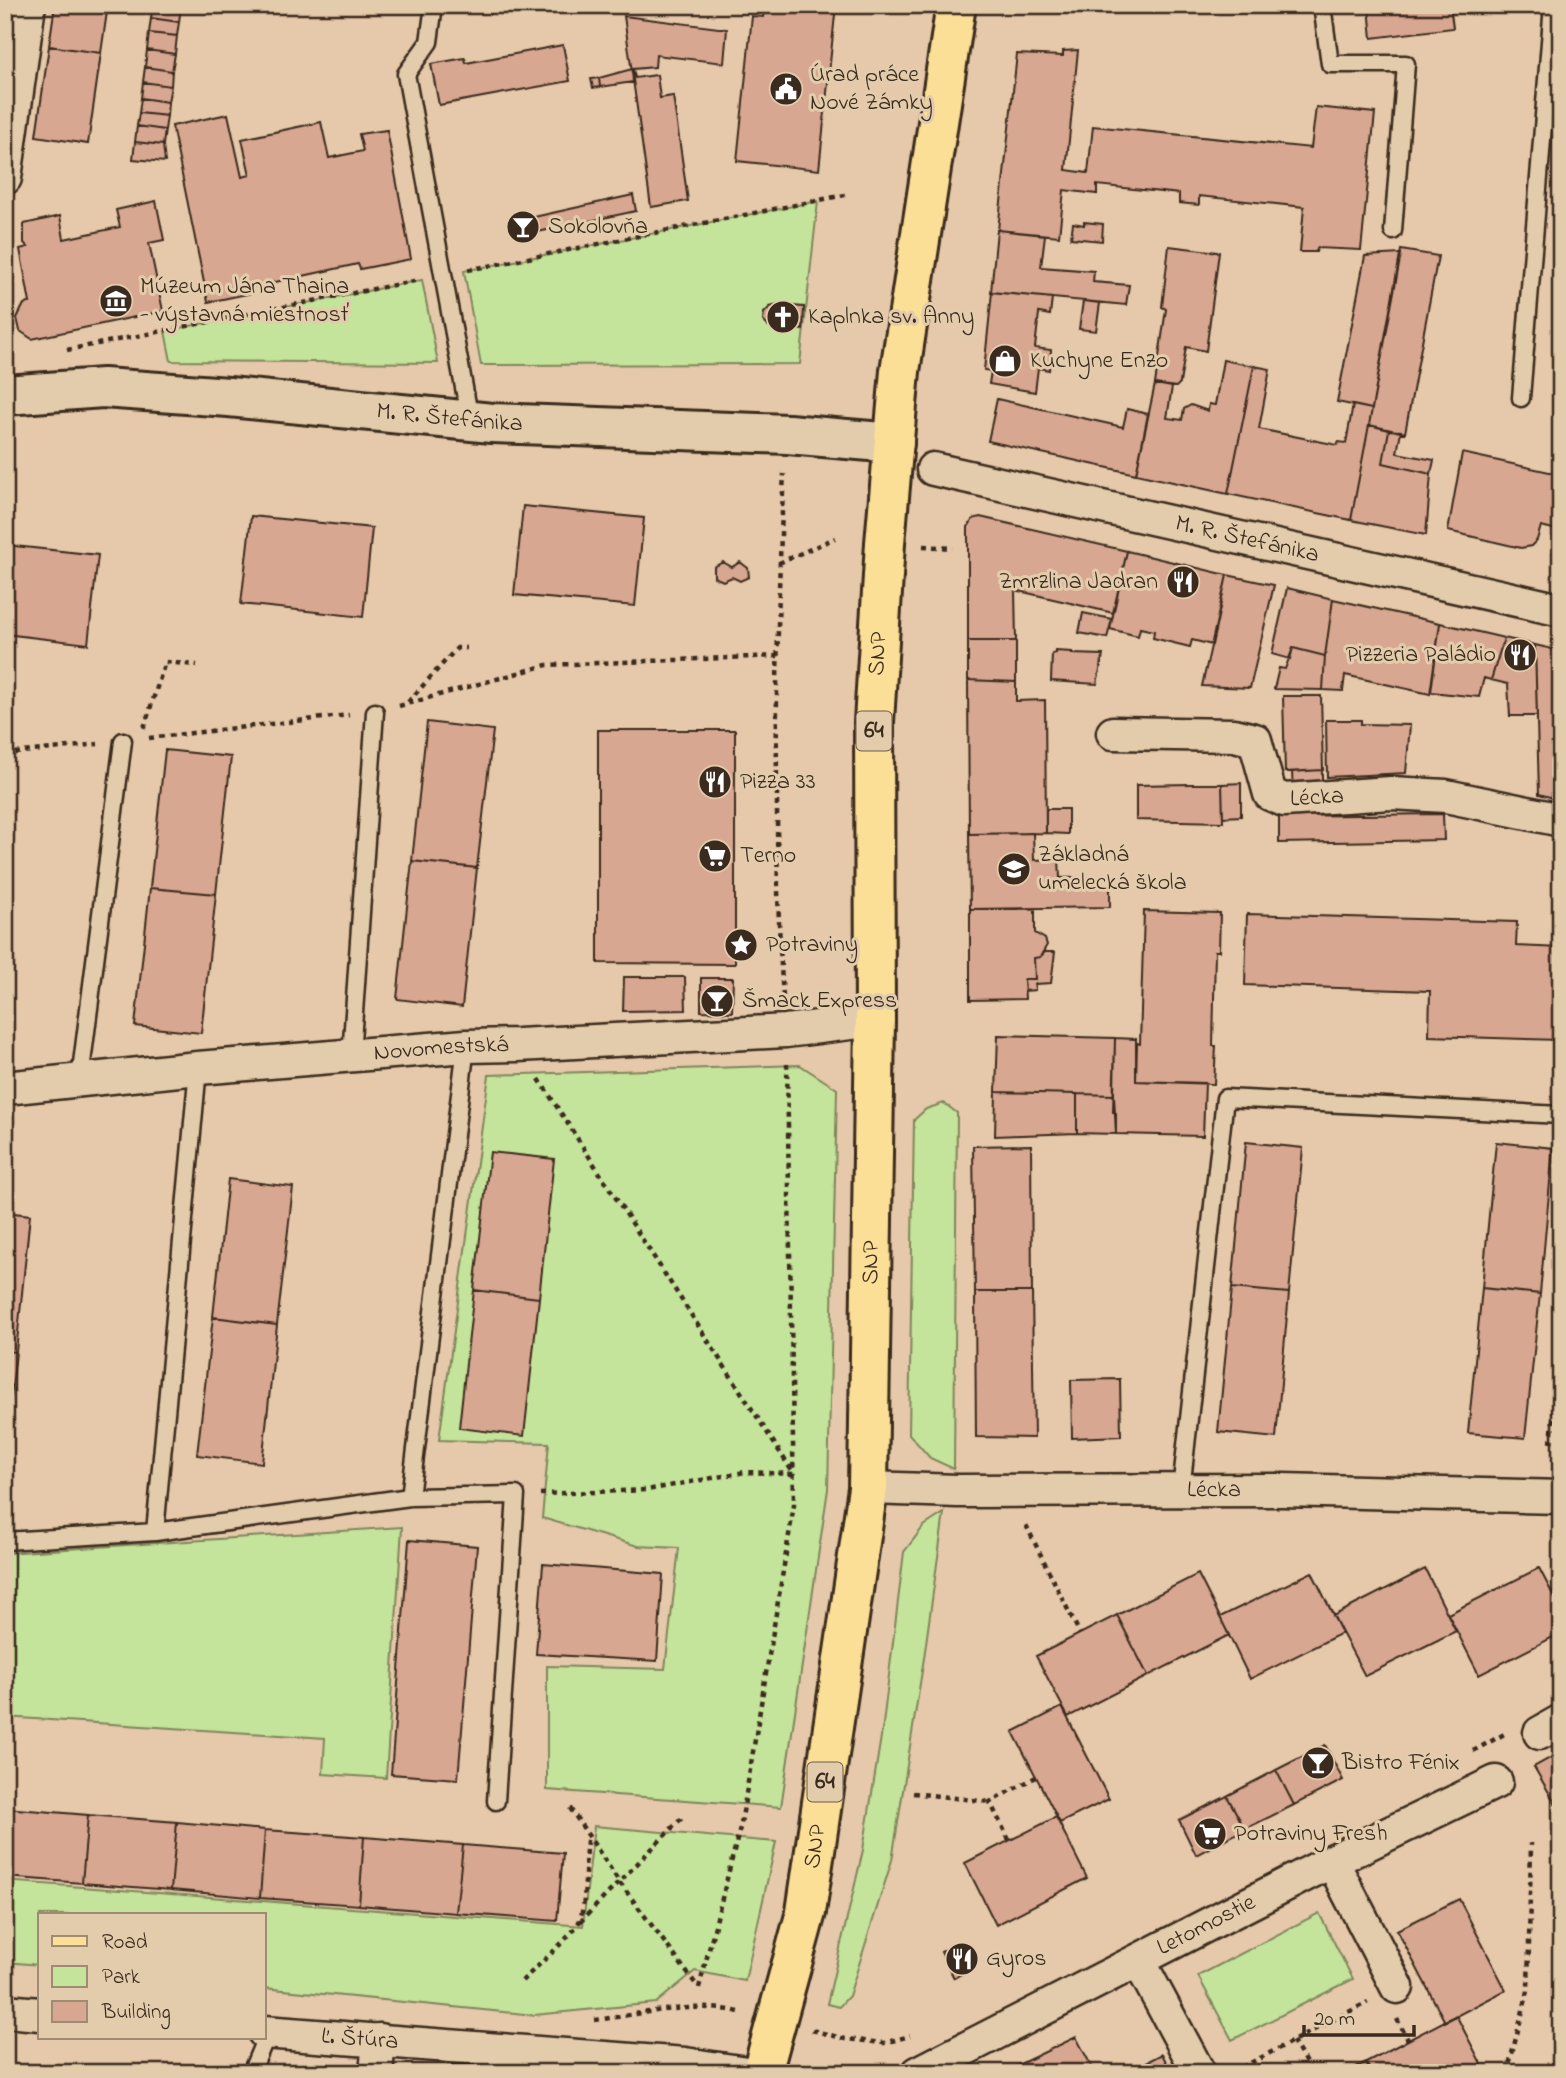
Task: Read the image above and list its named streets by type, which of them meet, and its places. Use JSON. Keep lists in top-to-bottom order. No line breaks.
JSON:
{"streets":{"main road":["SNP","64"],"street":["M. R. Štefánika","Lécka","Novomestská","Letomostie","Ľ. Štúra"]},"crossings":[["M. R. Štefánika","SNP"],["M. R. Štefánika","64"],["SNP","64"],["SNP","Lécka"],["SNP","Novomestská"]],"places":{"public building":["Úrad práce Nové Zámky"],"bar":["Sokolovňa","Šmack Express","Bistro Fénix"],"museum":["Múzeum Jána Thaina - výstavná miestnosť"],"church":["Kaplnka sv. Anny"],"shop":["Kuchyne Enzo"],"restaurant":["Zmrzlina Jadran","Pizzeria Paládio","Pizza 33","Gyros"],"supermarket":["Terno","Potraviny Fresh"],"school or university":["Základná umelecká škola"],"place":["Potraviny"]},"legend":["Road","Park","Building"],"scale_bar":"20 m"}
